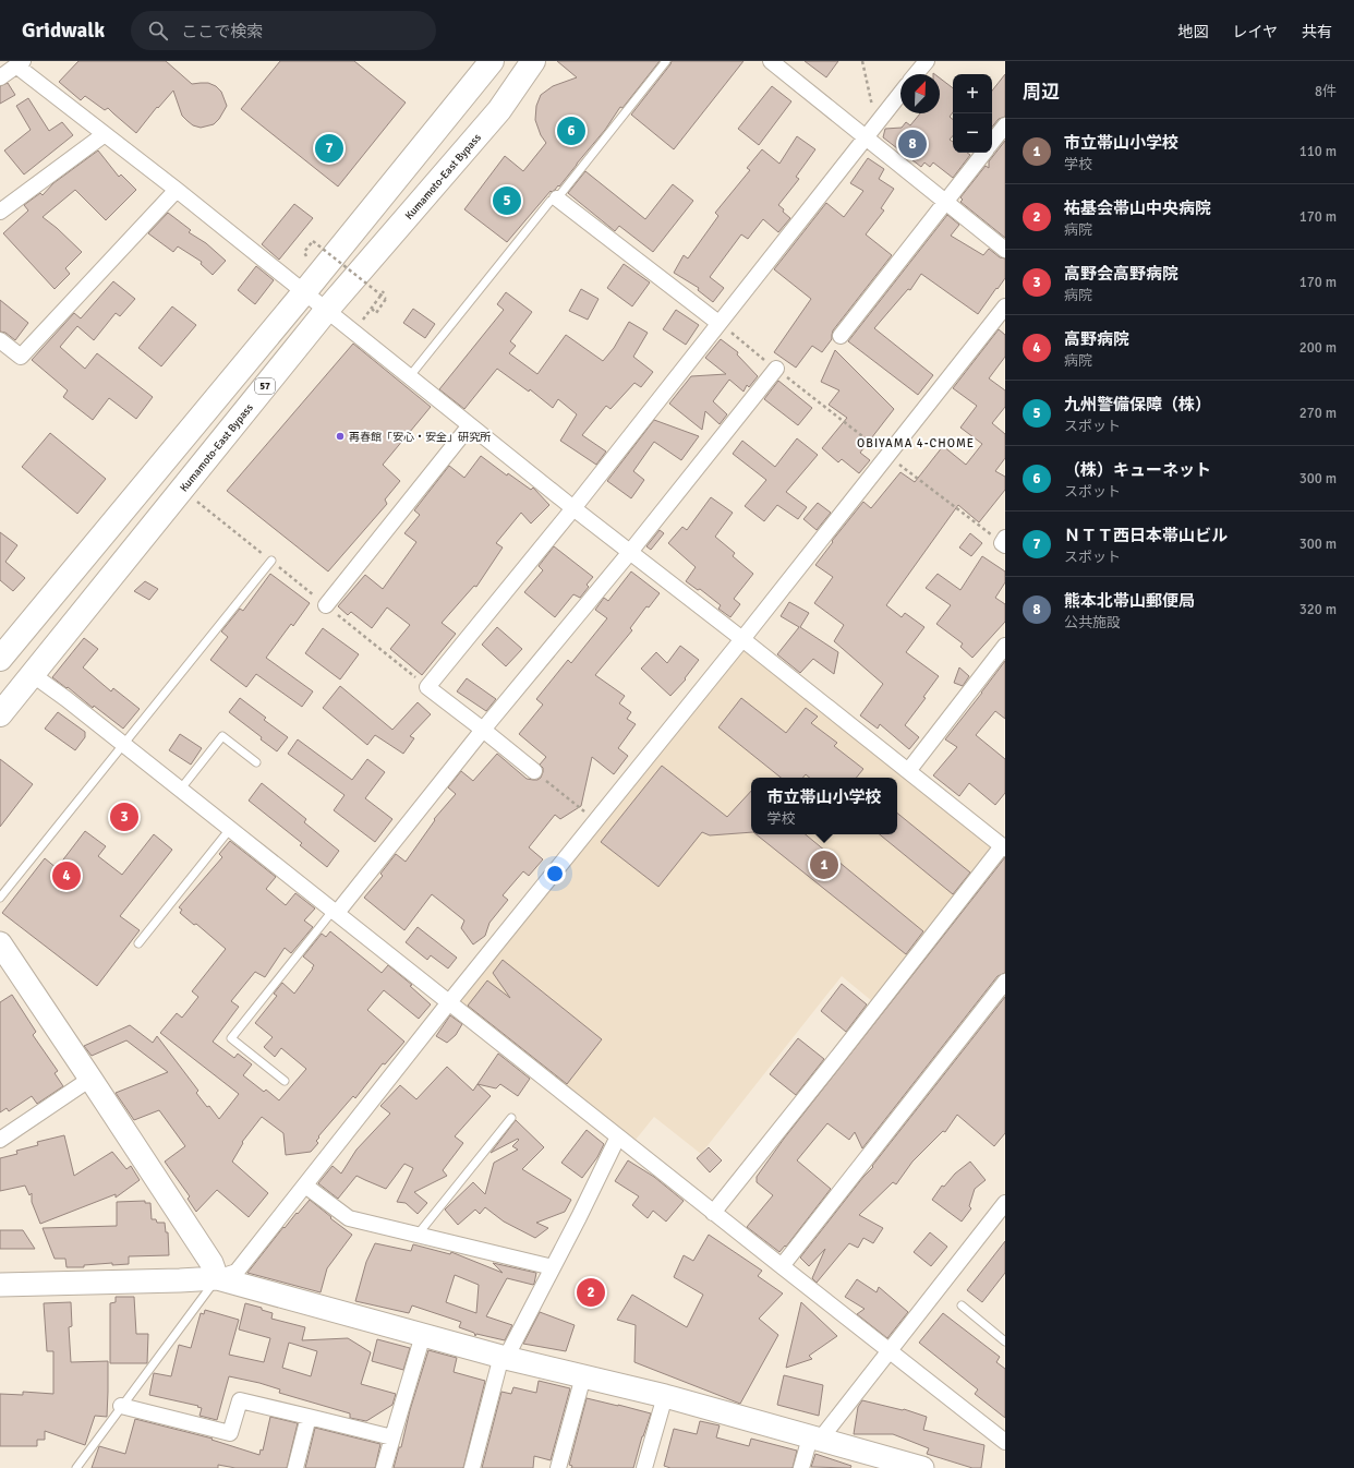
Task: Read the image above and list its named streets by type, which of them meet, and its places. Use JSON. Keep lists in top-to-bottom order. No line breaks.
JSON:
{"streets":{"highway":["Kumamoto-East Bypass","57"]},"districts":["OBIYAMA 4-CHOME"],"places":["再春館「安心・安全」研究所"],"north":"top right","page":{"header":"Gridwalk","search":"ここで検索","nav":["地図","レイヤ","共有"],"heading":["周辺","8件"],"map_buttons":["+","−"],"pins":["6","8","7","5","3","1","4","2"],"list":[{"mark":"1","name":"市立帯山小学校","note":"学校","value":"110 m"},{"mark":"2","name":"祐基会帯山中央病院","note":"病院","value":"170 m"},{"mark":"3","name":"高野会高野病院","note":"病院","value":"170 m"},{"mark":"4","name":"高野病院","note":"病院","value":"200 m"},{"mark":"5","name":"九州警備保障（株）","note":"スポット","value":"270 m"},{"mark":"6","name":"（株）キューネット","note":"スポット","value":"300 m"},{"mark":"7","name":"ＮＴＴ西日本帯山ビル","note":"スポット","value":"300 m"},{"mark":"8","name":"熊本北帯山郵便局","note":"公共施設","value":"320 m"}],"popup":["市立帯山小学校","学校"]}}
